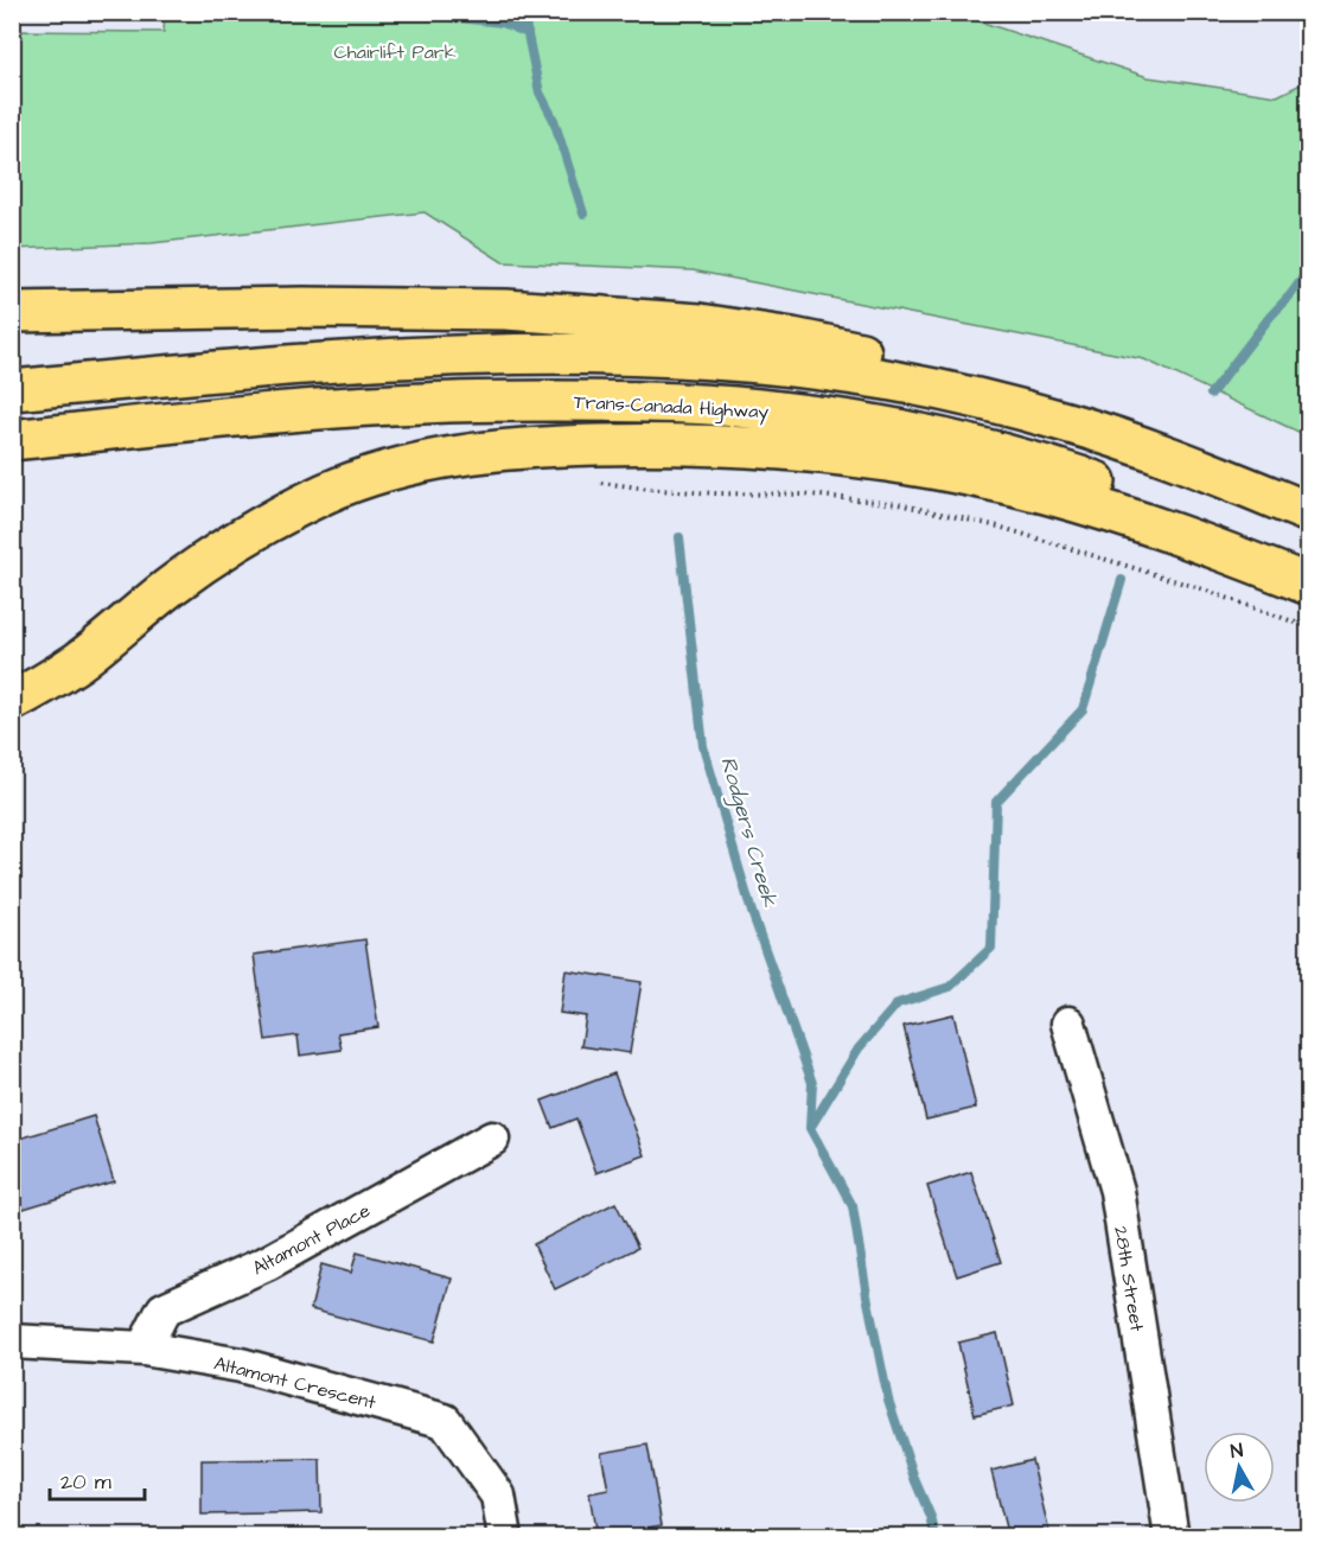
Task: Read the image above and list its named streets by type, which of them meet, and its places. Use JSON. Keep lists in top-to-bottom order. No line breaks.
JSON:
{"streets":{"highway":["Trans-Canada Highway"],"street":["Altamont Place","28th Street","Altamont Crescent"]},"crossings":[["Altamont Place","Altamont Crescent"]],"water":["Rodgers Creek"],"parks":["Chairlift Park"],"scale_bar":"20 m","north":"top"}
